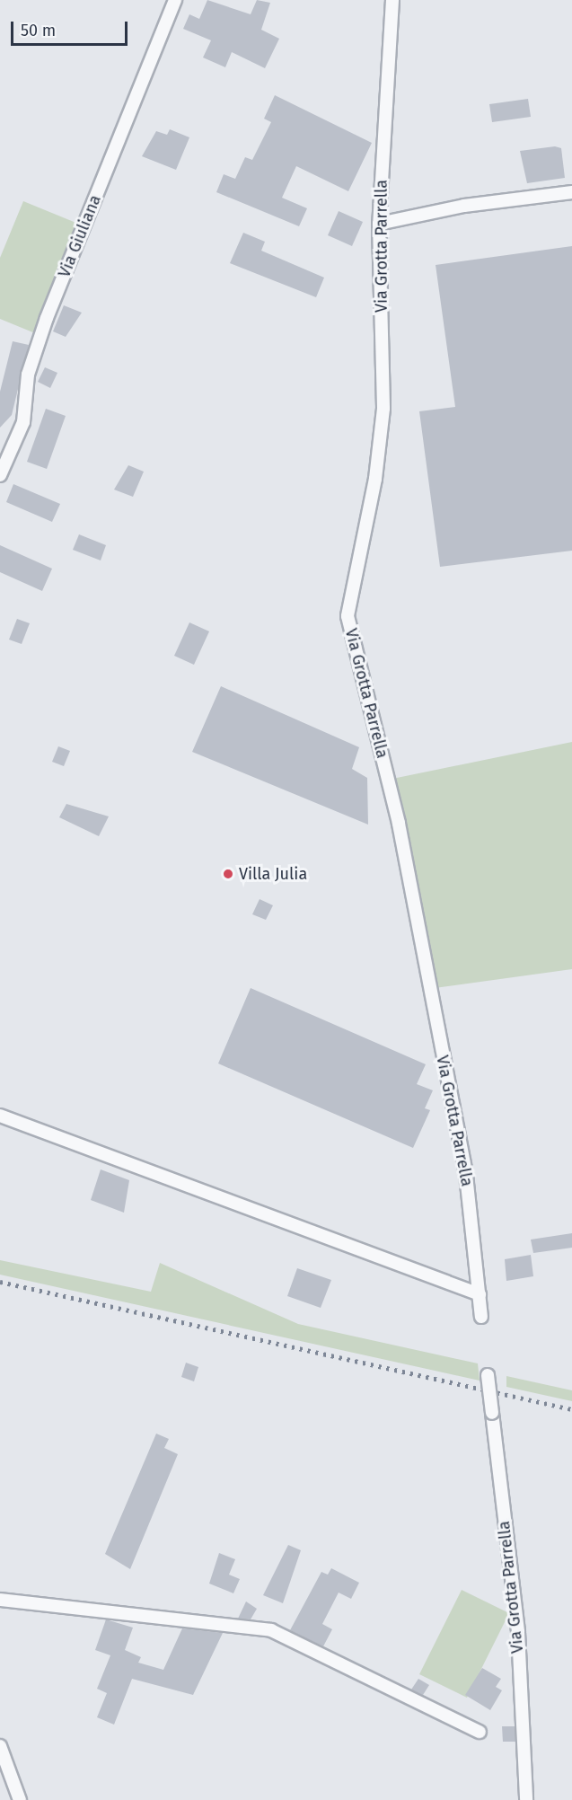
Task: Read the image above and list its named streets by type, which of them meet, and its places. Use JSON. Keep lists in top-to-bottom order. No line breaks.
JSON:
{"streets":{"street":["Via Giuliana","Via Grotta Parrella"]},"places":["Villa Julia"],"scale_bar":"50 m"}
